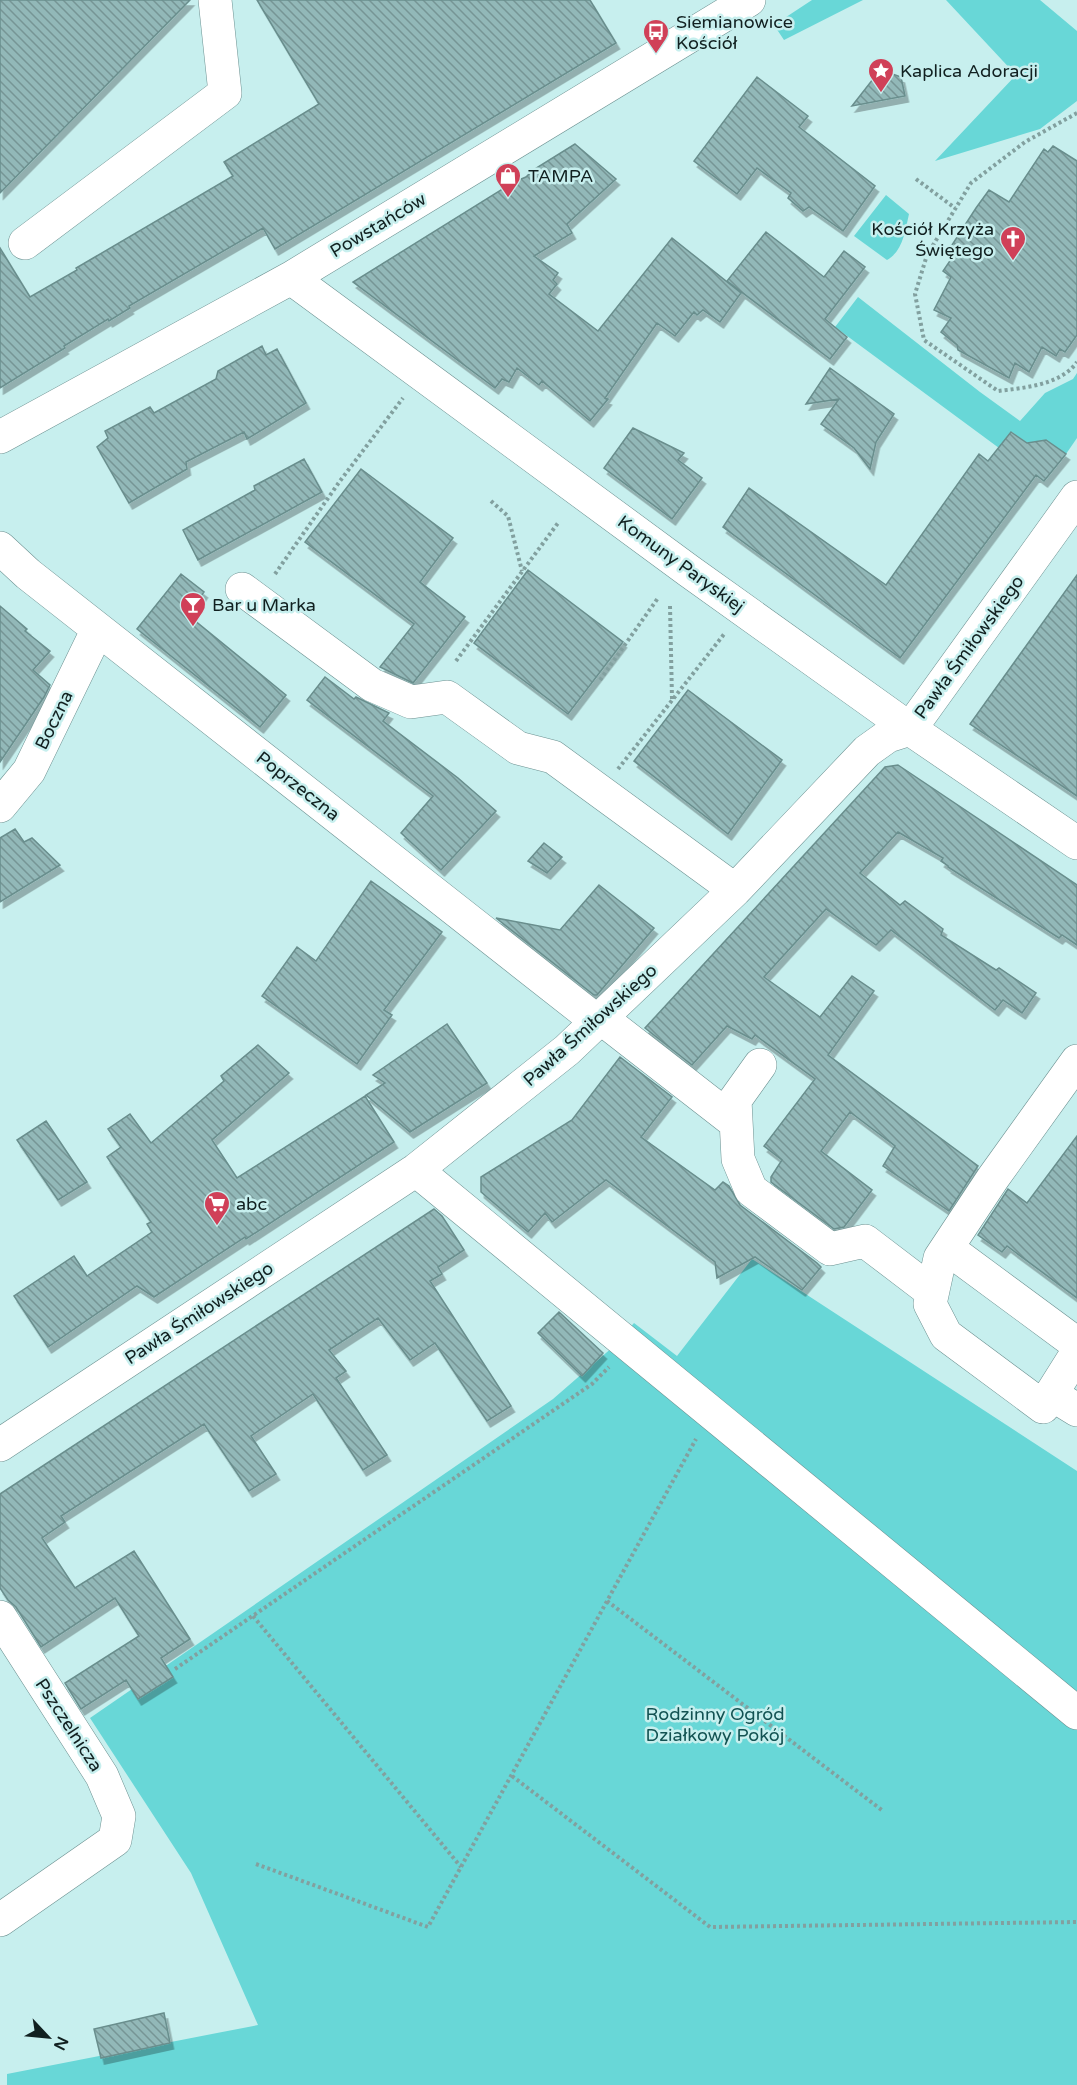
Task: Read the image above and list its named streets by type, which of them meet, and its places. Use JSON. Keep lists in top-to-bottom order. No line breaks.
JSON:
{"streets":{"street":["Powstańców","Komuny Paryskiej","Pawła Śmiłowskiego","Boczna","Poprzeczna","Pszczelnicza"]},"crossings":[["Powstańców","Komuny Paryskiej"],["Komuny Paryskiej","Pawła Śmiłowskiego"],["Pawła Śmiłowskiego","Poprzeczna"],["Boczna","Poprzeczna"]],"parks":["Rodzinny Ogród Działkowy Pokój"],"places":{"bus stop":["Siemianowice Kościół"],"place":["Kaplica Adoracji"],"shop":["TAMPA"],"church":["Kościół Krzyża Świętego"],"bar":["Bar u Marka"],"supermarket":["abc"]},"north":"bottom right"}
